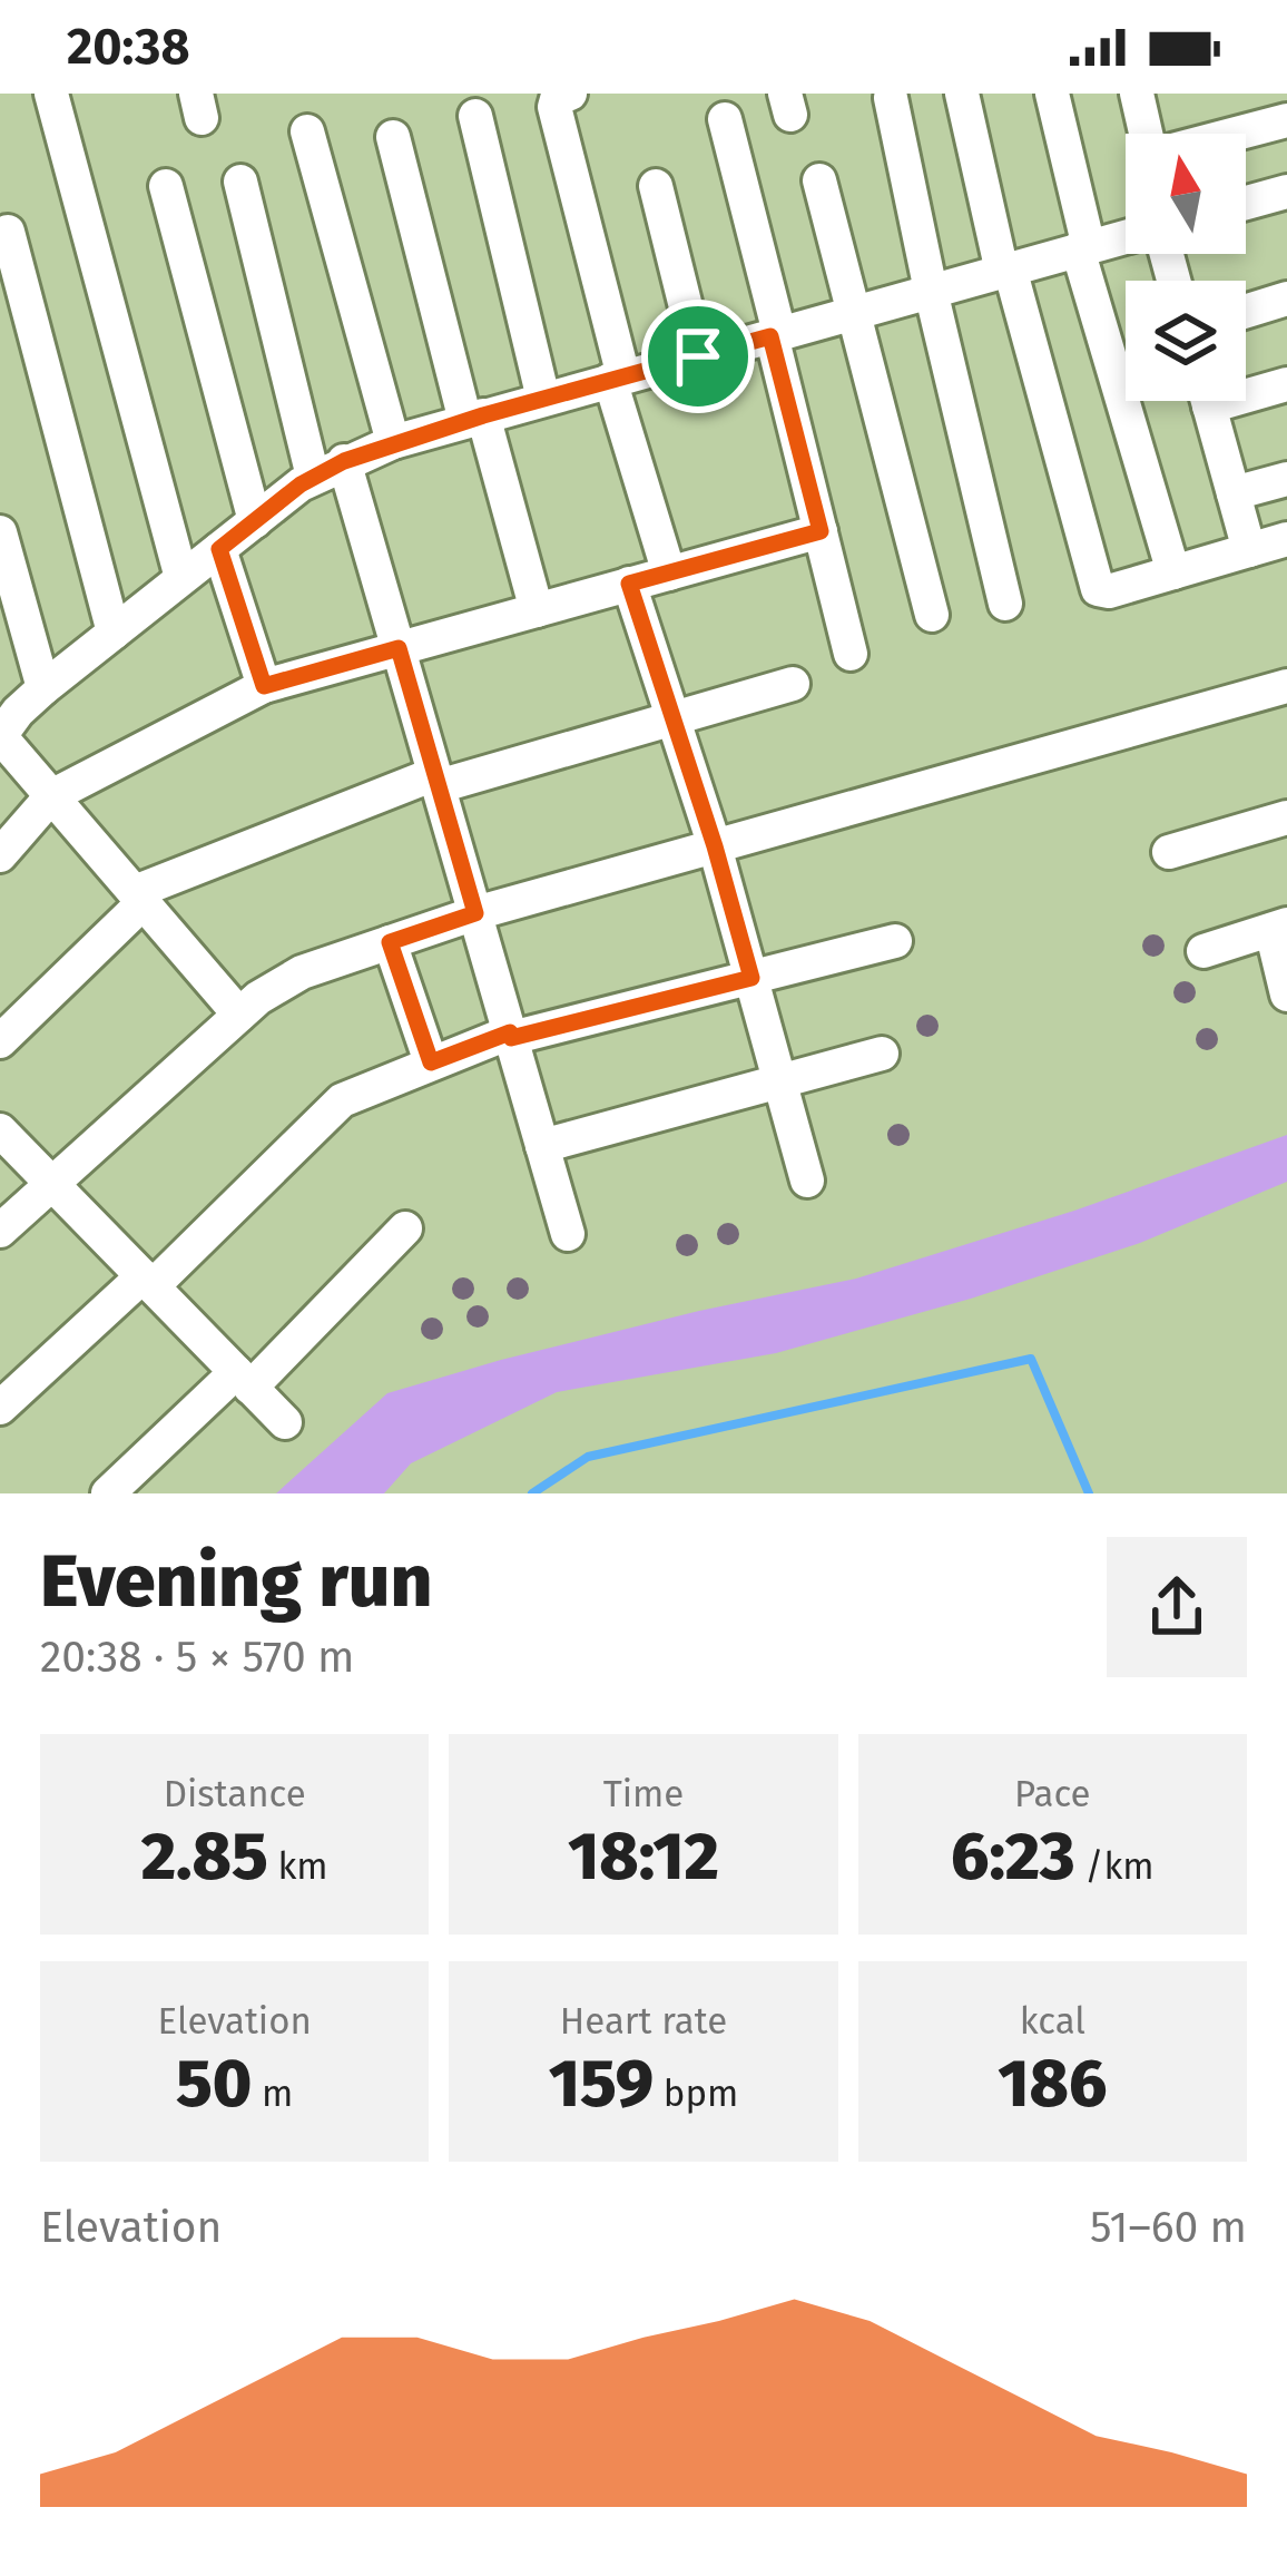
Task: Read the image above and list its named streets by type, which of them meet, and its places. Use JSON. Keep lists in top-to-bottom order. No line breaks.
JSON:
{"north":"top","page":{"status":"20:38","heading":["Evening run","20:38 · 5 × 570 m"],"stats":[["Distance","2.85 km"],["Time","18:12"],["Pace","6:23 /km"],["Elevation","50 m"],["Heart rate","159 bpm"],["kcal","186"]],"chart":["Elevation","51–60 m"]}}
